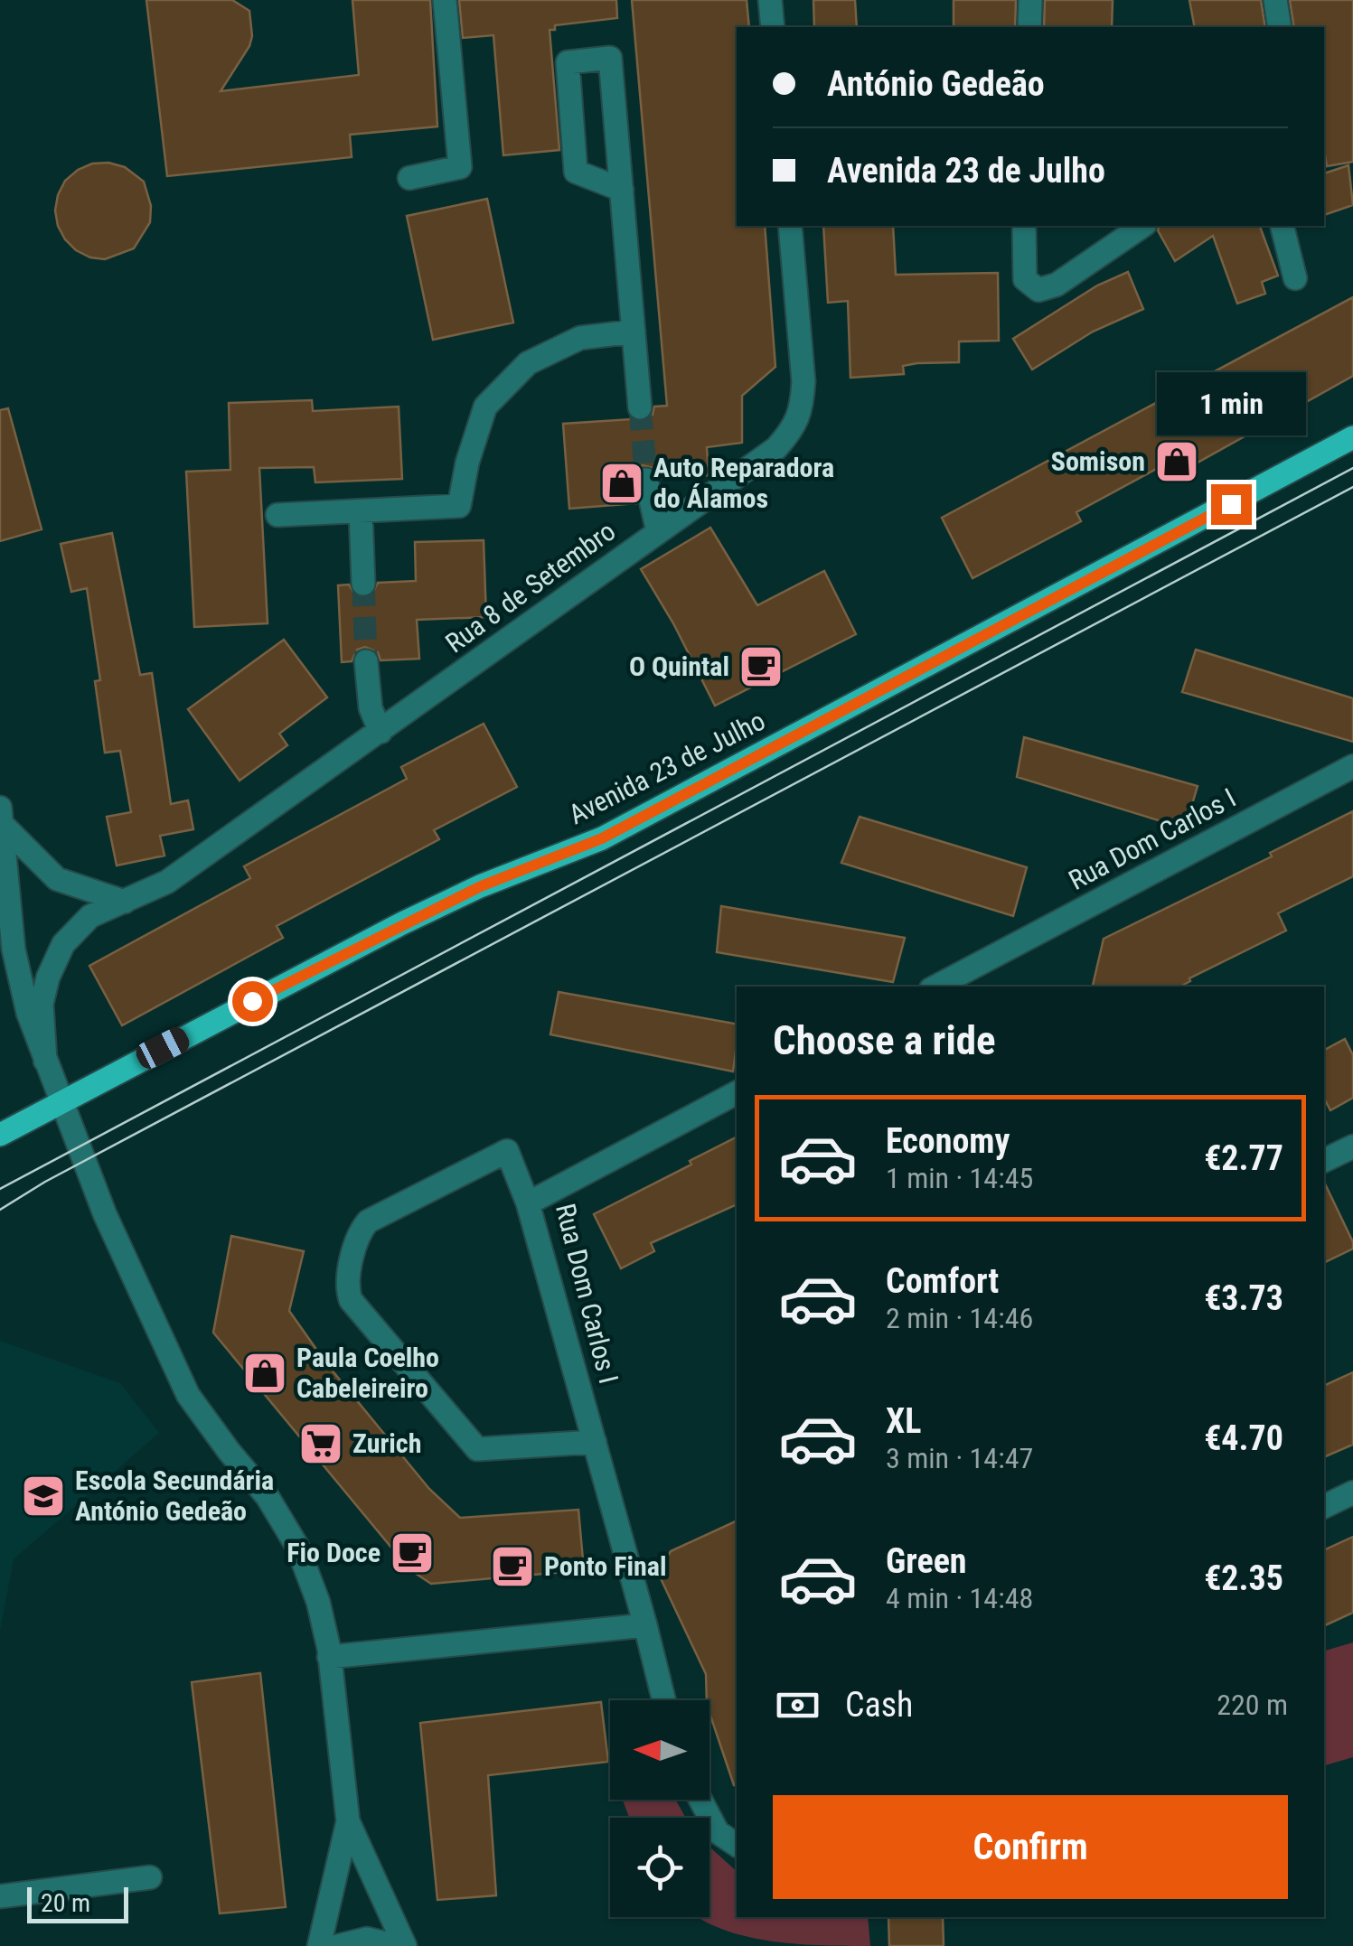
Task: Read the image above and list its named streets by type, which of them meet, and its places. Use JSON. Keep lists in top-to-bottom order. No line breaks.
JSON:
{"streets":{"main road":["Avenida 23 de Julho"],"street":["Rua 8 de Setembro","Rua Dom Carlos I"]},"places":{"shop":["Somison","Auto Reparadora do Álamos","Paula Coelho Cabeleireiro"],"cafe":["O Quintal","Fio Doce","Ponto Final"],"supermarket":["Zurich"],"school or university":["Escola Secundária António Gedeão"]},"scale_bar":"20 m","north":"left","page":{"banner":["António Gedeão","Avenida 23 de Julho"],"bubble":"1 min","heading":"Choose a ride","list":[{"name":"Economy","note":"1 min · 14:45","value":"€2.77"},{"name":"Comfort","note":"2 min · 14:46","value":"€3.73"},{"name":"XL","note":"3 min · 14:47","value":"€4.70"},{"name":"Green","note":"4 min · 14:48","value":"€2.35"}],"pay":["Cash","220 m"],"buttons":"Confirm","scale":"20 m"}}
